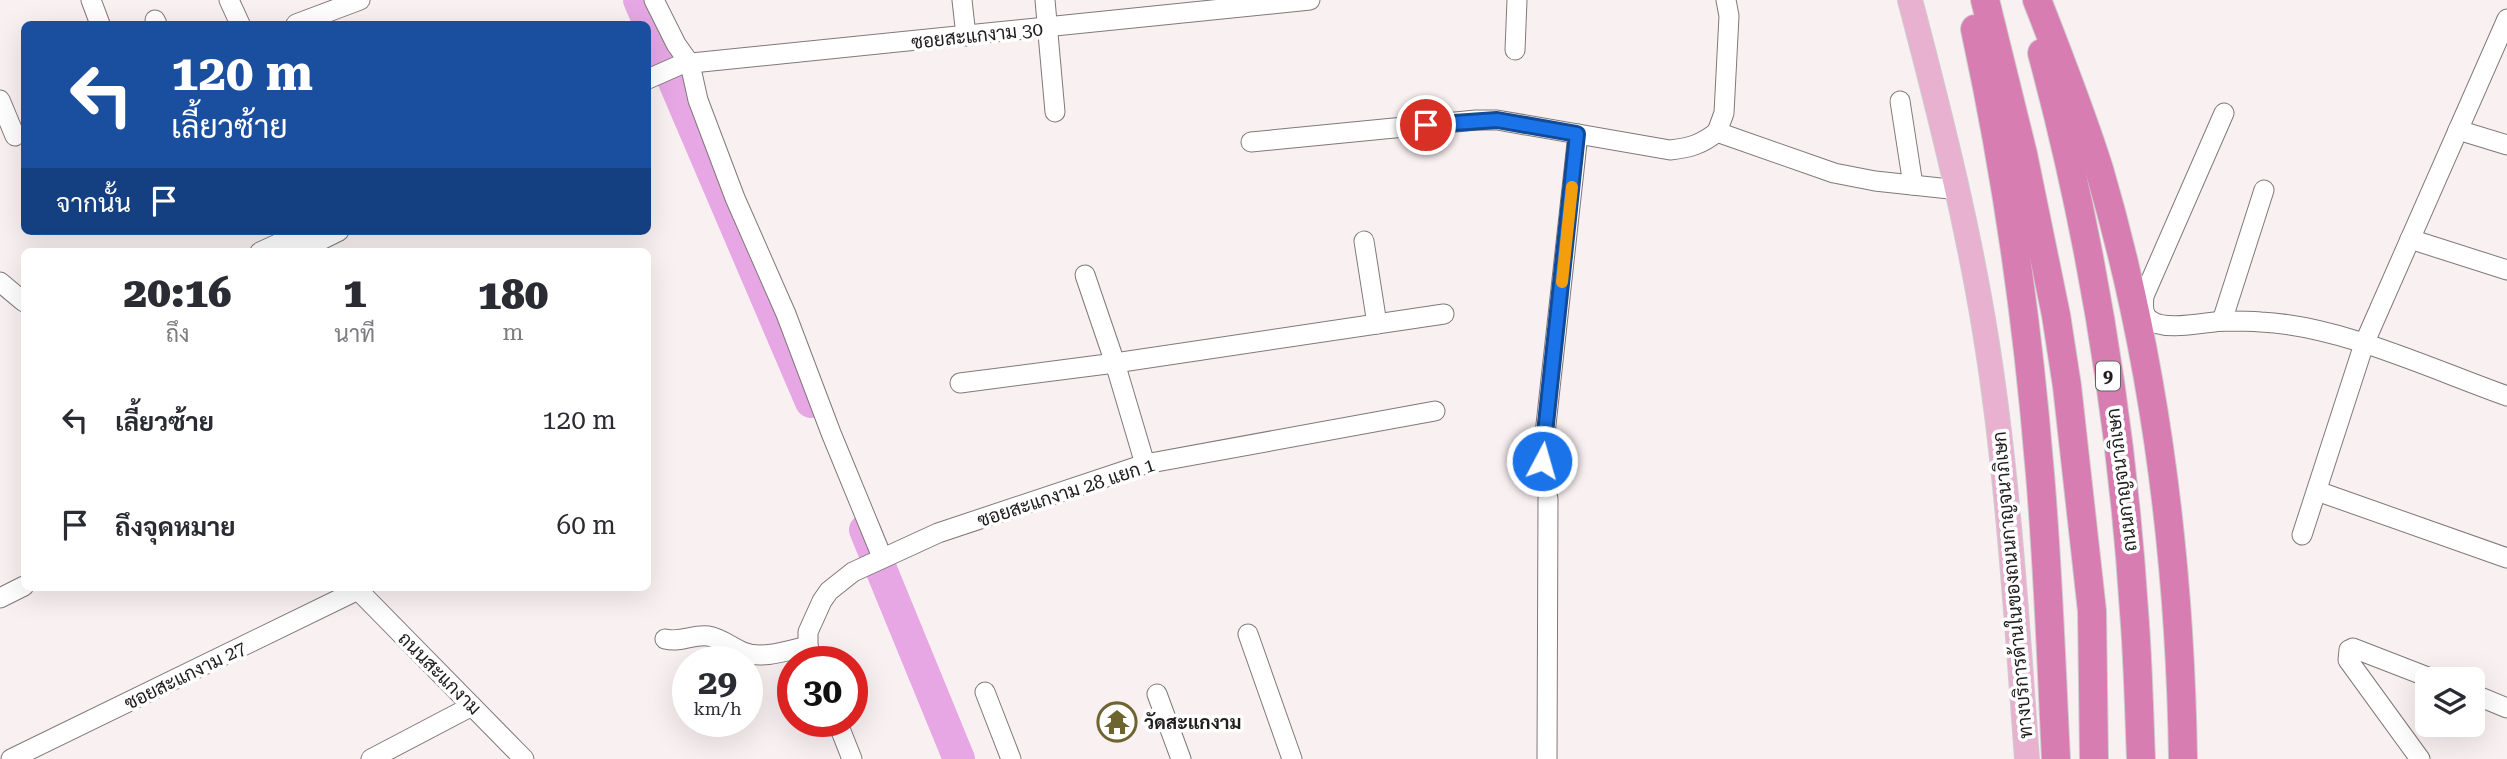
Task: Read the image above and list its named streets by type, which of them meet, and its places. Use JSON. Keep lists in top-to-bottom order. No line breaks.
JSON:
{"streets":{"highway":["9","ถนนกาญจนาภิเษก"],"main road":["ทางบริการด้านในของถนนกาญจนาภิเษก"],"street":["ซอยสะแกงาม 30","ซอยสะแกงาม 28 แยก 1","ถนนสะแกงาม","ซอยสะแกงาม 27"]},"places":{"temple":["วัดสะแกงาม"]},"page":{"turn":["120 m","เลี้ยวซ้าย"],"then":"จากนั้น","eta":["20:16","ถึง","1","นาที","180","m"],"list":[{"name":"เลี้ยวซ้าย","value":"120 m"},{"name":"ถึงจุดหมาย","value":"60 m"}],"speed":"29 km/h","limit":"30"}}
